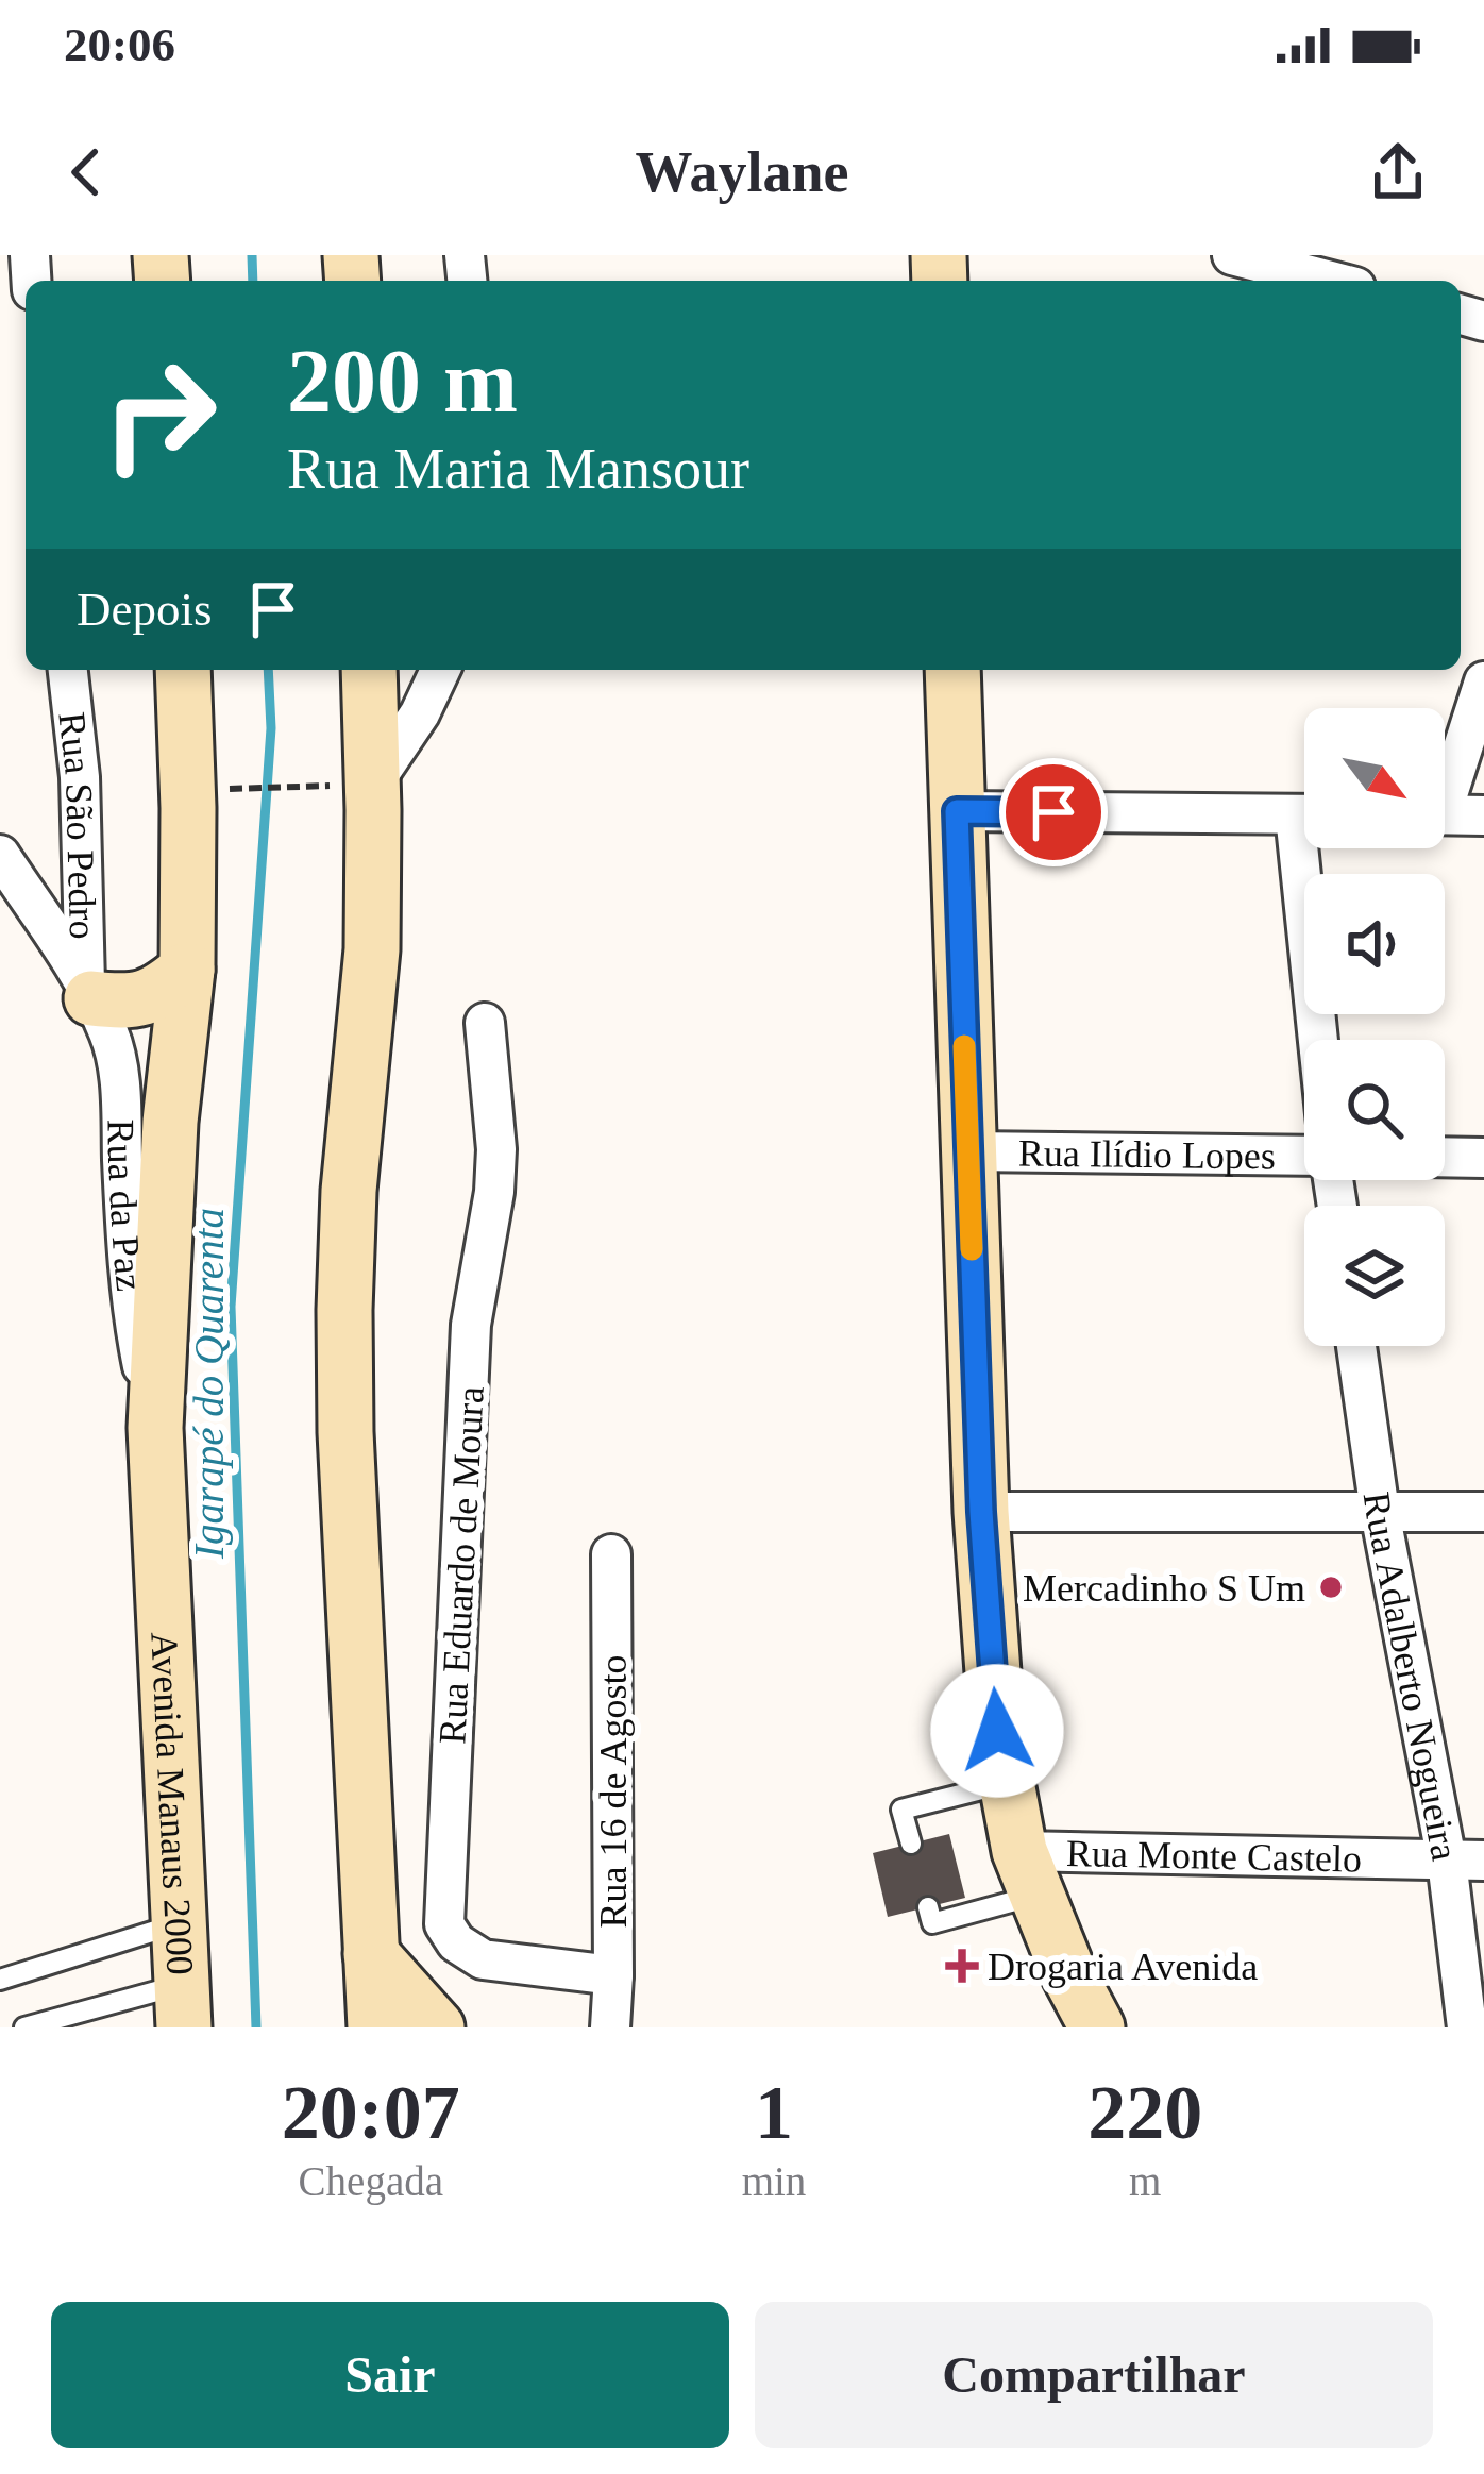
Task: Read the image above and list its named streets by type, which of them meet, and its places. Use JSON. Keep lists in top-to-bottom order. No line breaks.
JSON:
{"streets":{"street":["Rua São Pedro","Rua Ilídio Lopes","Rua da Paz","Rua Eduardo de Moura","Rua Adalberto Nogueira","Rua 16 de Agosto","Avenida Manaus 2000","Rua Monte Castelo"]},"crossings":[["Rua São Pedro","Rua da Paz"],["Rua da Paz","Avenida Manaus 2000"],["Rua Eduardo de Moura","Rua 16 de Agosto"],["Rua Adalberto Nogueira","Rua Monte Castelo"]],"water":["Igarapé do Quarenta"],"places":{"other":["Mercadinho S Um"],"health":["Drogaria Avenida"]},"north":"bottom right","page":{"status":"20:06","header":"Waylane","turn":["200 m","Rua Maria Mansour"],"then":"Depois","eta":["20:07","Chegada","1","min","220","m"],"buttons":["Sair","Compartilhar"]}}
